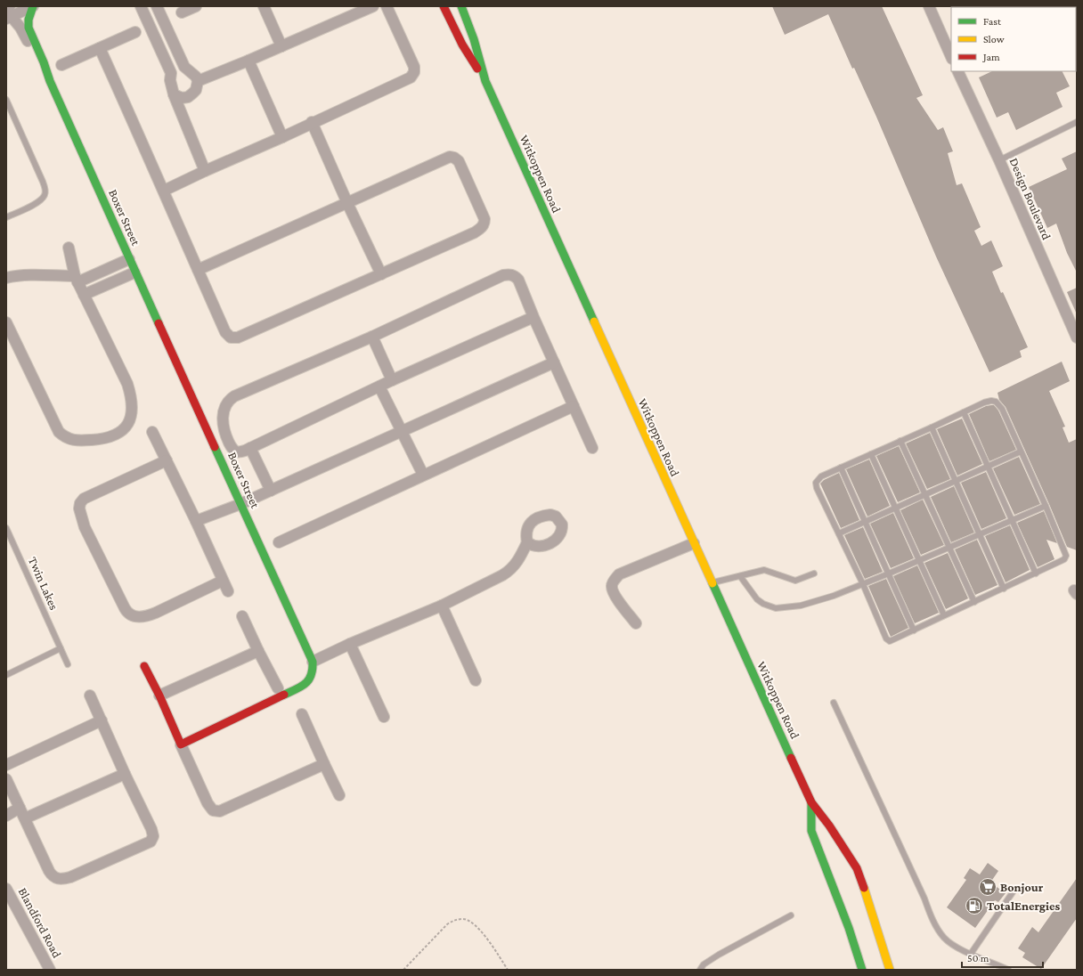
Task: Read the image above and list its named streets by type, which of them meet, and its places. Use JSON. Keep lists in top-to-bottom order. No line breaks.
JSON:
{"streets":{"main road":["Witkoppen Road","Boxer Street"],"street":["Design Boulevard","Blandford Road"],"lane":["Twin Lakes"]},"places":{"supermarket":["Bonjour"],"fuel station":["TotalEnergies"]},"legend":["Fast","Slow","Jam"],"scale_bar":"50 m"}
